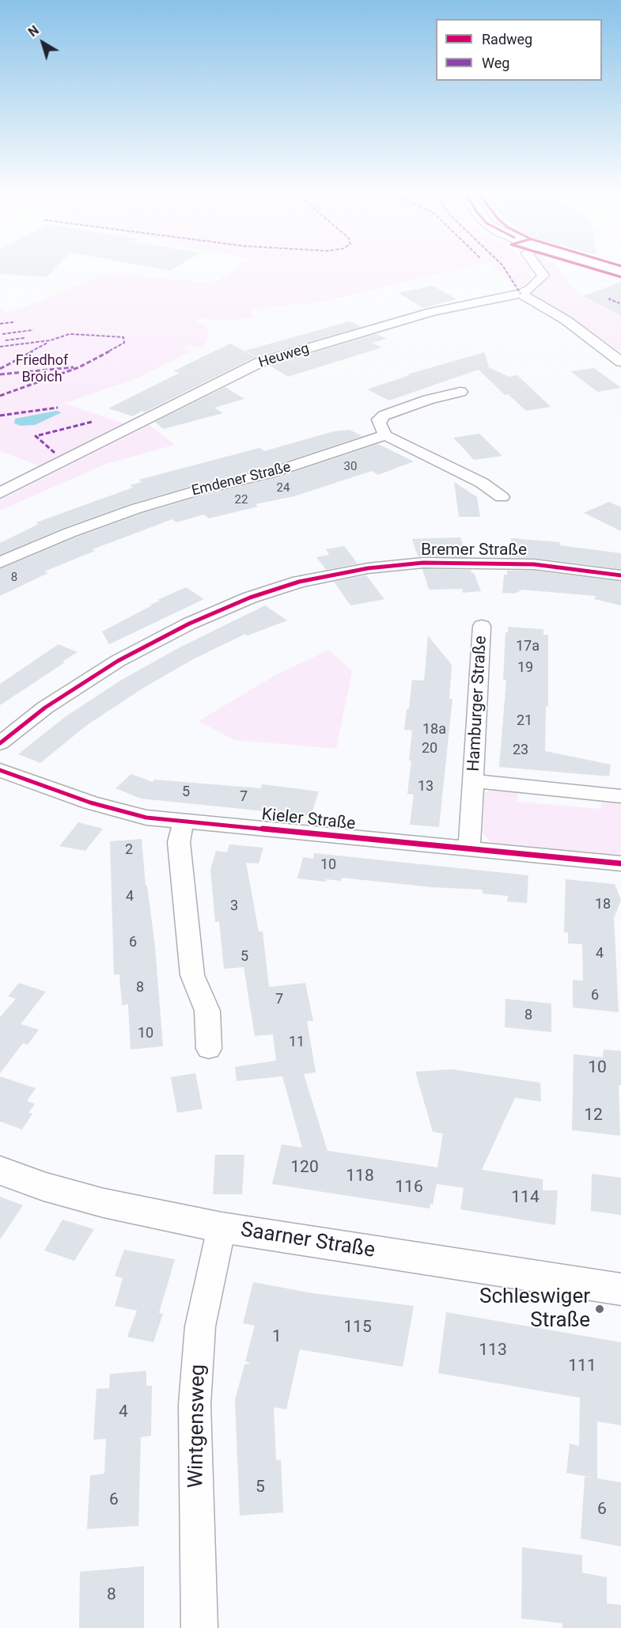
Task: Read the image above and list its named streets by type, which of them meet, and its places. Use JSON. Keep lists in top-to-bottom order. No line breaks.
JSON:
{"streets":{"main road":["Saarner Straße"],"street":["Heuweg","Emdener Straße","Bremer Straße","Hamburger Straße","Kieler Straße","Wintgensweg"]},"crossings":[["Saarner Straße","Wintgensweg"]],"parks":["Friedhof Broich"],"places":["Schleswiger Straße"],"house_numbers":["30","24","22","8","17a","19","21","18a","20","23","13","5","7","2","10","4","18","3","6","4","5","8","6","7","8","10","11","10","12","120","118","116","114","115","1","113","111","4","5","6","6","8"],"legend":["Radweg","Weg"],"north":"top left"}
